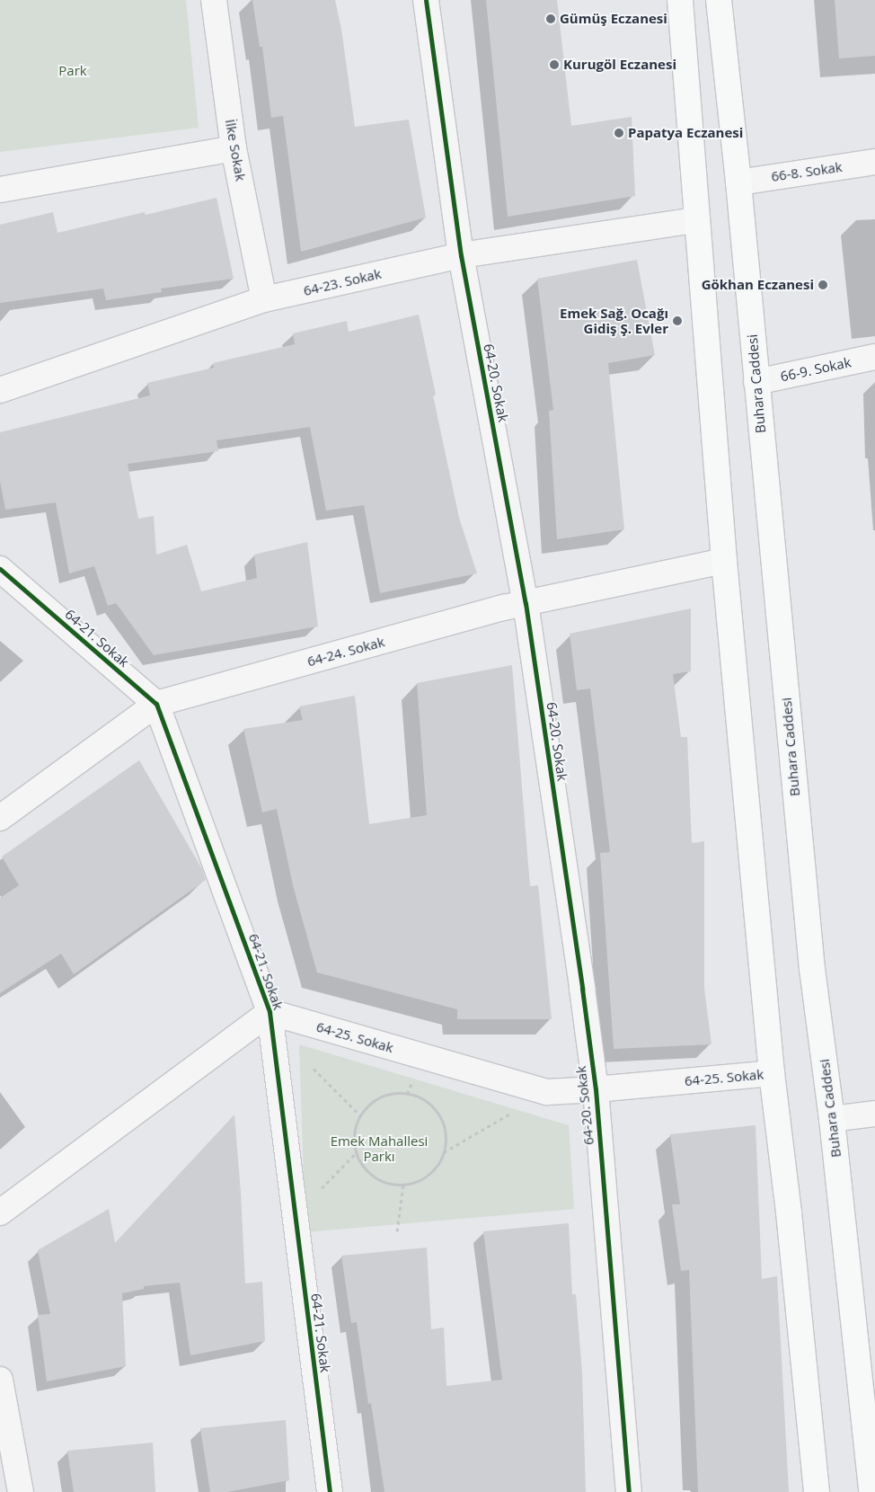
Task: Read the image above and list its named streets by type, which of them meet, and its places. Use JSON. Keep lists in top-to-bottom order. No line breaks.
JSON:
{"streets":{"main road":["Buhara Caddesi"],"street":["İlke Sokak","66-8. Sokak","64-23. Sokak","66-9. Sokak","64-20. Sokak","64-21. Sokak","64-24. Sokak","64-25. Sokak"]},"crossings":[["İlke Sokak","64-23. Sokak"],["66-8. Sokak","Buhara Caddesi"],["64-23. Sokak","64-20. Sokak"],["66-9. Sokak","Buhara Caddesi"],["64-20. Sokak","64-24. Sokak"],["64-20. Sokak","64-25. Sokak"],["64-21. Sokak","64-24. Sokak"],["64-21. Sokak","64-25. Sokak"]],"parks":["Park","Emek Mahallesi Parkı"],"places":["Gümüş Eczanesi","Kurugöl Eczanesi","Papatya Eczanesi","Gökhan Eczanesi","Emek Sağ. Ocağı Gidiş Ş. Evler"]}
